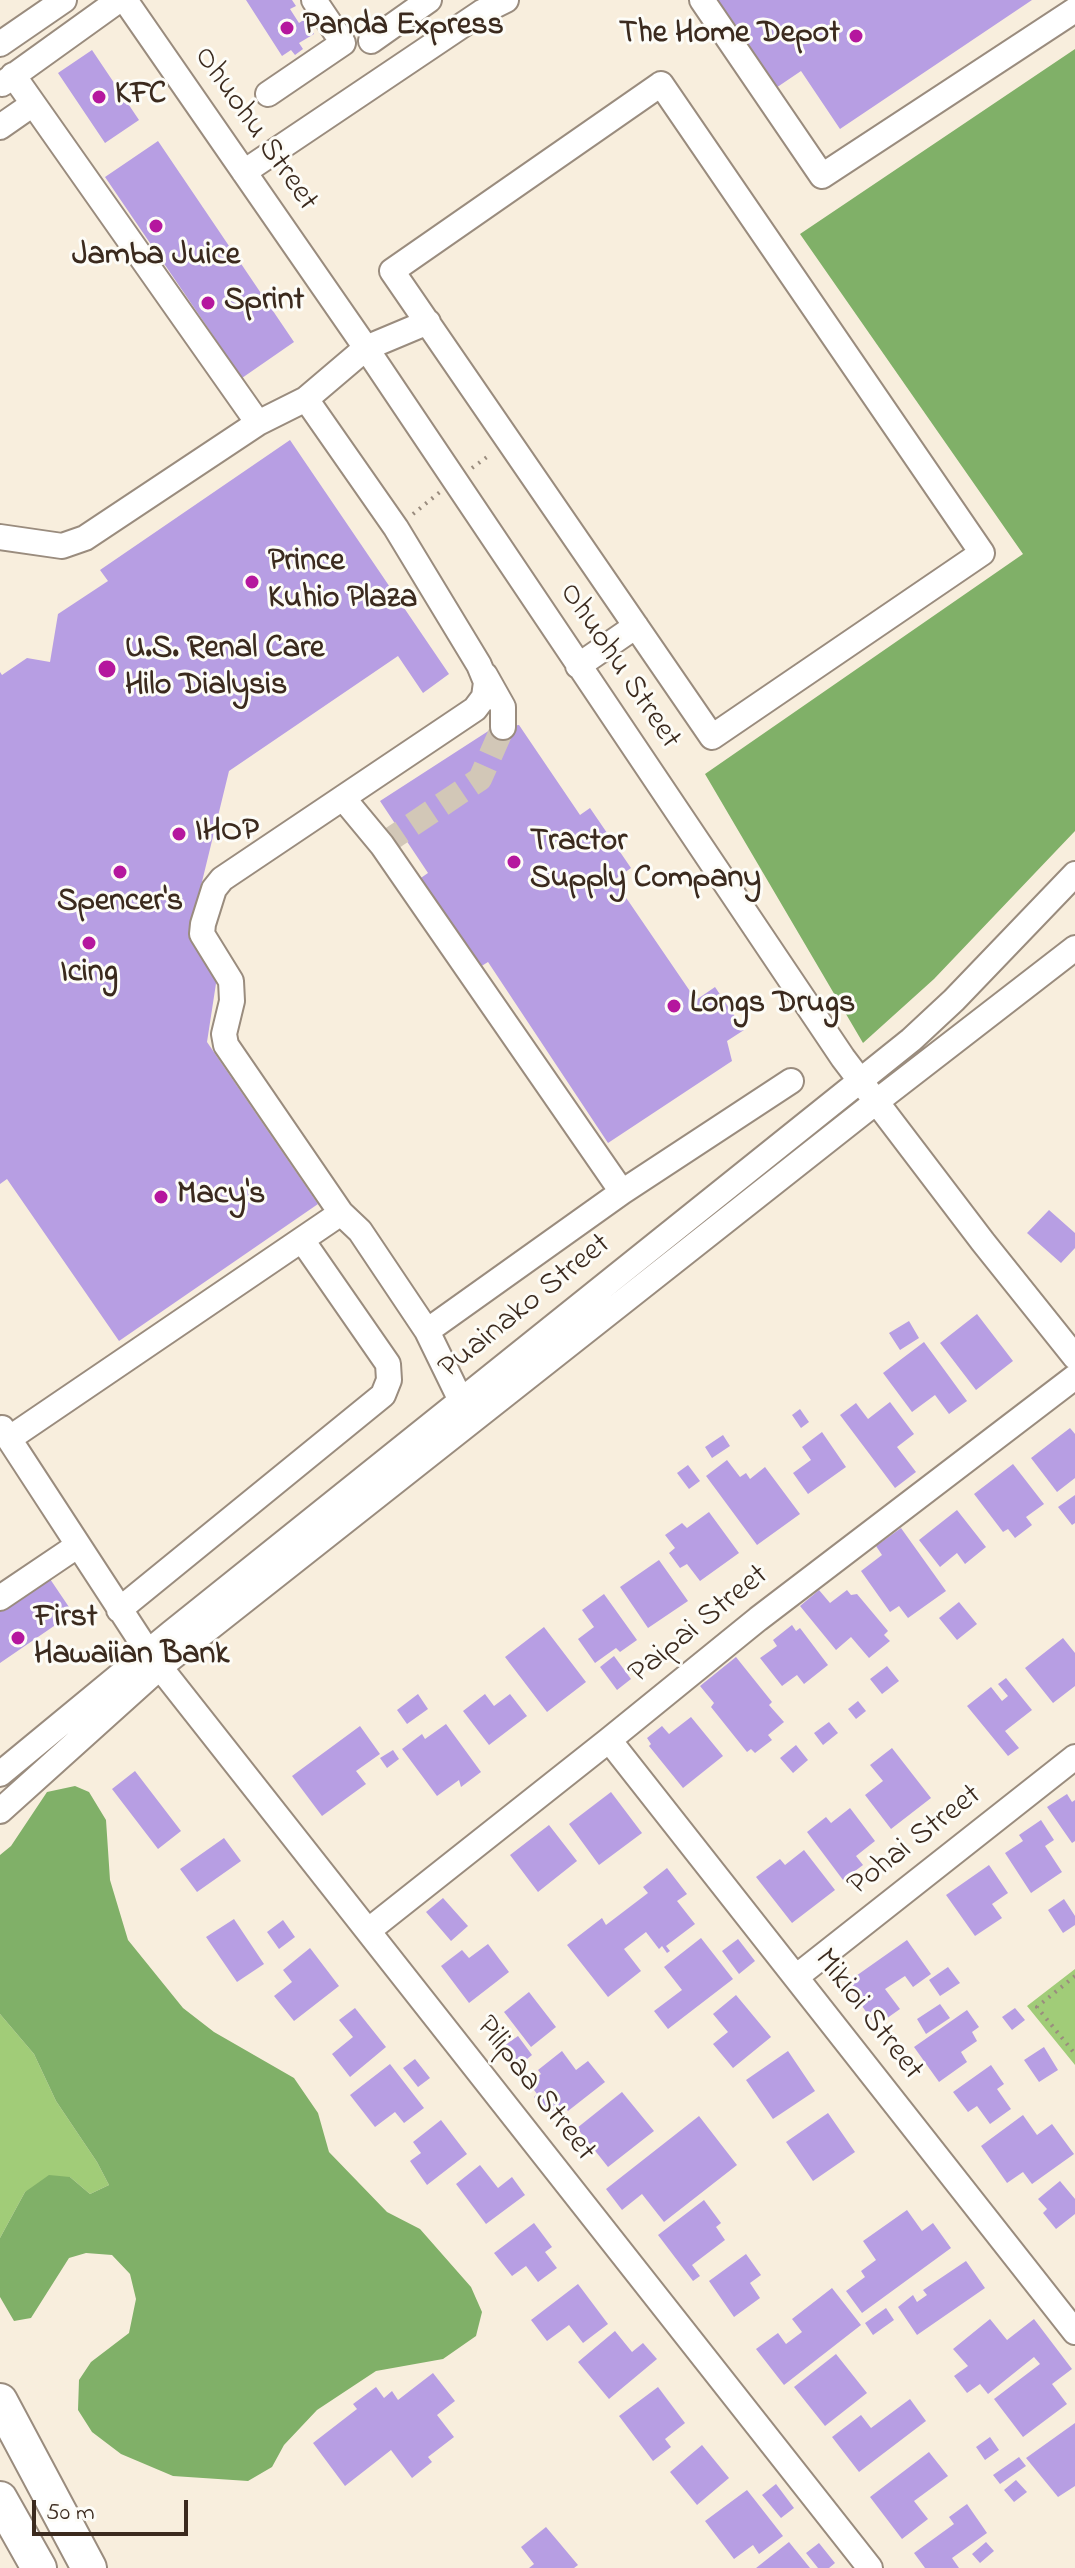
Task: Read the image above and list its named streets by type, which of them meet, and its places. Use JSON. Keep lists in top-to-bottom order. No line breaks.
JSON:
{"streets":{"street":["Ohuohu Street","Puainako Street","Paipai Street","Pohai Street","Mikioi Street","Pilipaa Street"]},"crossings":[["Ohuohu Street","Puainako Street"],["Puainako Street","Pilipaa Street"],["Paipai Street","Mikioi Street"],["Paipai Street","Pilipaa Street"],["Pohai Street","Mikioi Street"]],"places":["Panda Express","The Home Depot","KFC","Jamba Juice","Sprint","Prince Kuhio Plaza","U.S. Renal Care Hilo Dialysis","IHOP","Tractor Supply Company","Spencer's","Icing","Longs Drugs","Macy's","First Hawaiian Bank"],"scale_bar":"50 m"}
